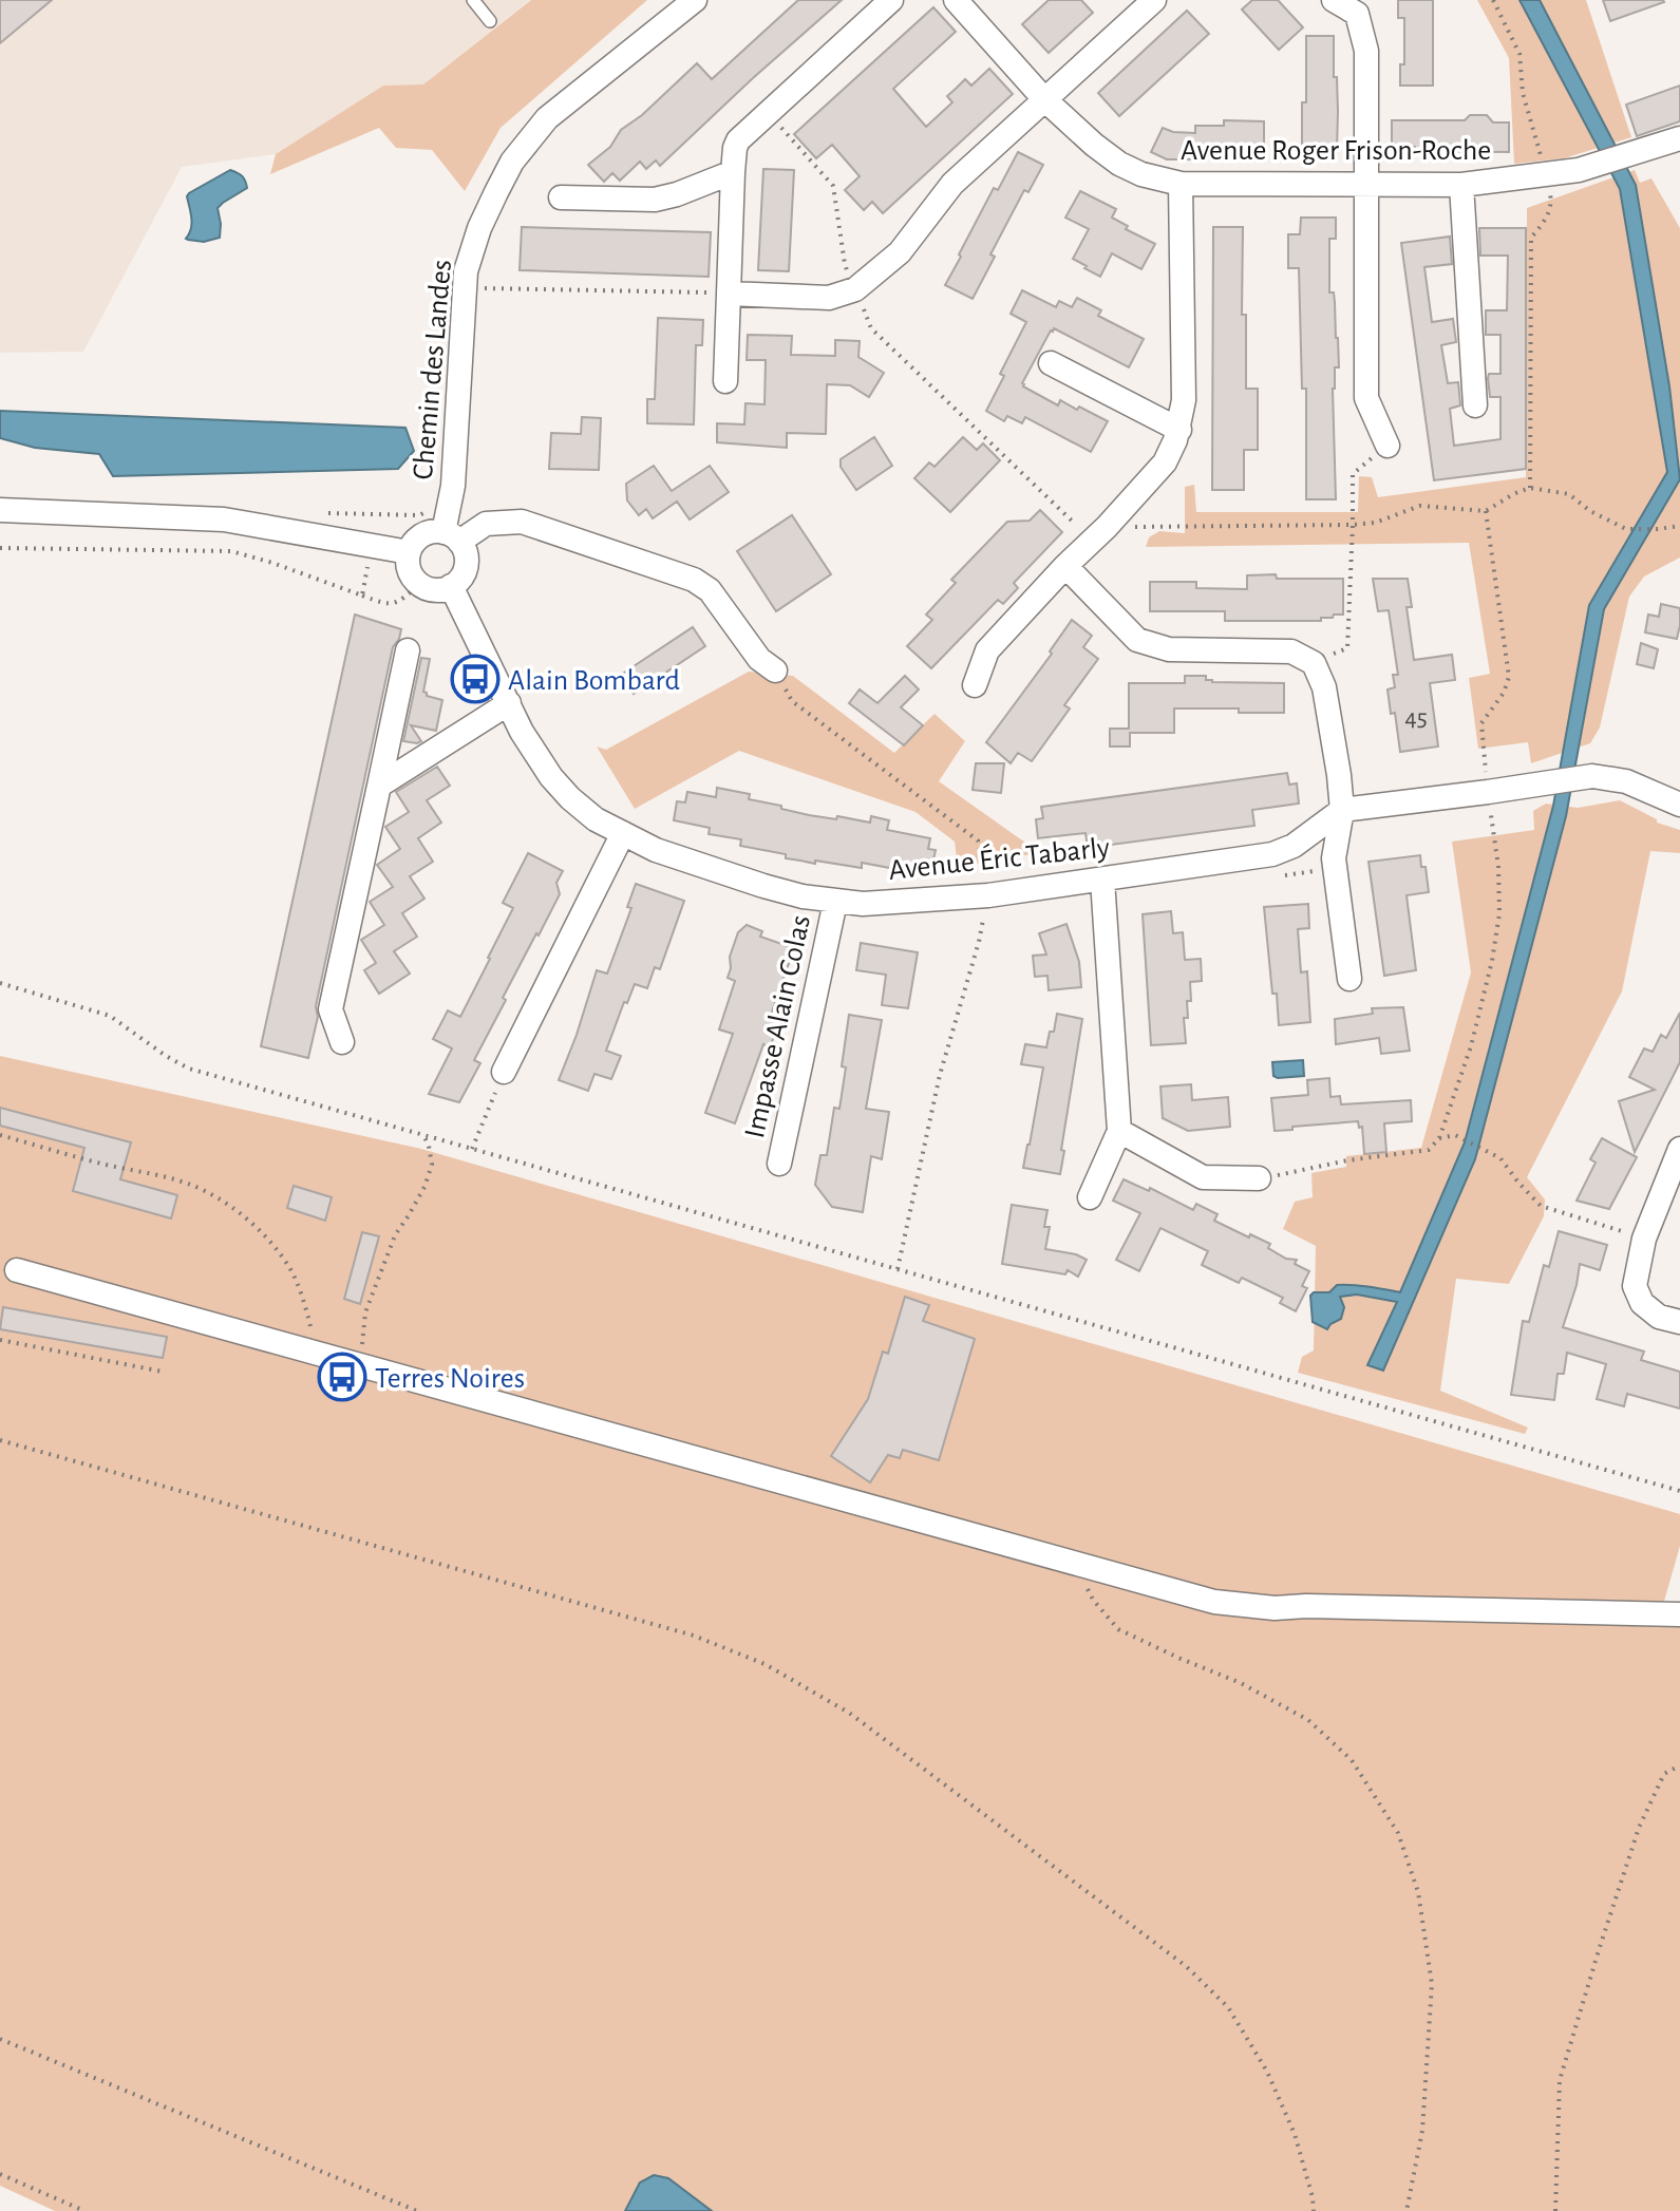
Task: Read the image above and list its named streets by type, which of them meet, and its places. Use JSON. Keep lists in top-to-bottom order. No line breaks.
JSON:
{"streets":{"street":["Avenue Roger Frison-Roche","Chemin des Landes","Avenue Éric Tabarly","Impasse Alain Colas"]},"crossings":[["Chemin des Landes","Avenue Éric Tabarly"],["Avenue Éric Tabarly","Impasse Alain Colas"]],"places":{"bus stop":["Alain Bombard","Terres Noires"]},"house_numbers":["45"]}
